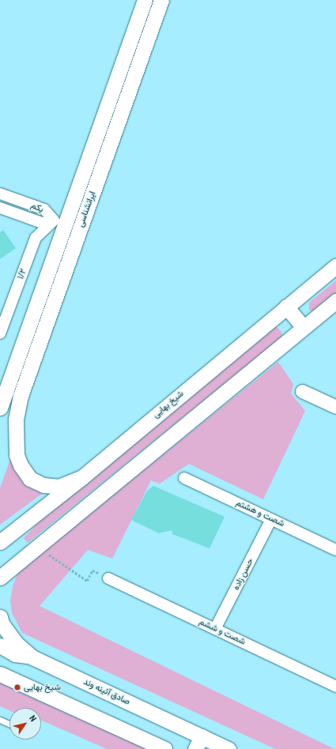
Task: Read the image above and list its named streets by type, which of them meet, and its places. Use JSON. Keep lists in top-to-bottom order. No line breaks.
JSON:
{"streets":{"main road":["ایرانشناسی","شیخ بهایی","صادق آئینه وند"],"street":["یکم","۱/۲","شصت و هشتم","حسن زاده","شصت و ششم"]},"crossings":[["یکم","ایرانشناسی"],["یکم","۱/۲"],["ایرانشناسی","۱/۲"],["ایرانشناسی","شیخ بهایی"],["شصت و هشتم","حسن زاده"],["حسن زاده","شصت و ششم"]],"places":["شیخ بهایی"],"north":"top right"}
